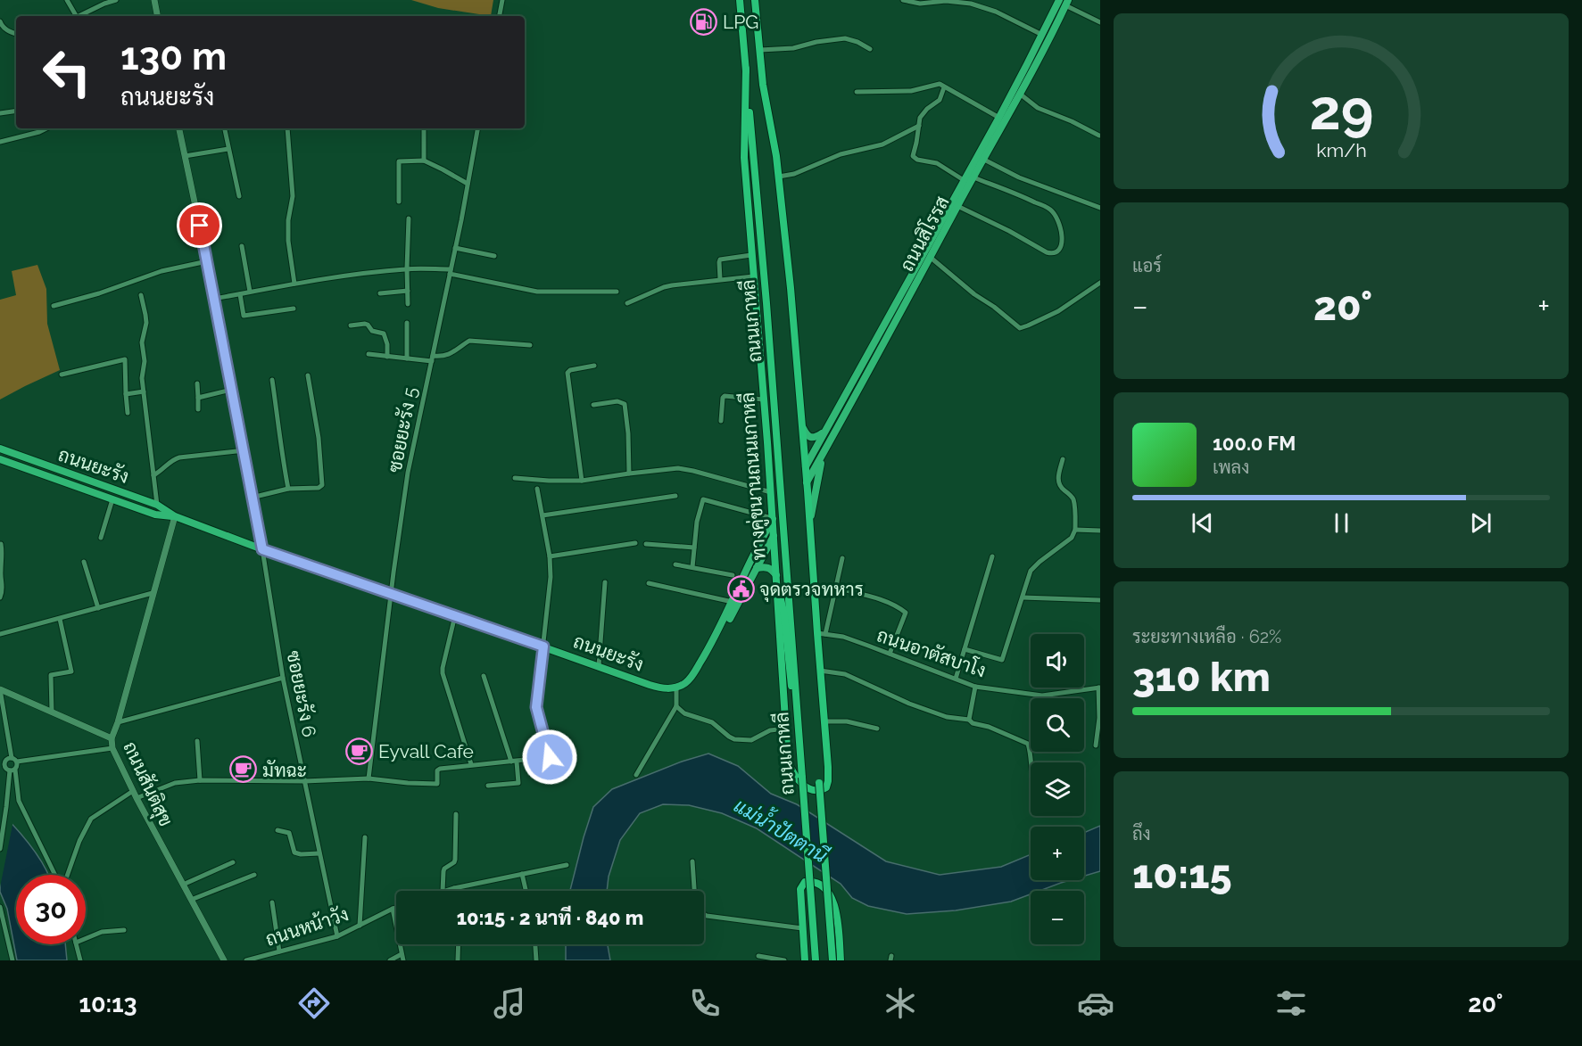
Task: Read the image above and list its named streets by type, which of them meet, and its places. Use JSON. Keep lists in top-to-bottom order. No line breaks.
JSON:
{"streets":{"highway":["ถนนเกาหลี","ทางคู่ขนานถนนเกาหลี"],"main road":["ถนนสิโรรส","ถนนยะรัง"],"street":["ซอยยะรัง 5","ถนนอาตัสบาโง","ซอยยะรัง 6","ถนนสันติสุข","ถนนหน้าวัง"]},"crossings":[["ถนนสิโรรส","ทางคู่ขนานถนนเกาหลี"],["ถนนเกาหลี","ทางคู่ขนานถนนเกาหลี"],["ซอยยะรัง 5","ถนนยะรัง"],["ถนนยะรัง","ซอยยะรัง 6"],["ถนนยะรัง","ถนนสันติสุข"],["ทางคู่ขนานถนนเกาหลี","ถนนอาตัสบาโง"],["ซอยยะรัง 6","ถนนหน้าวัง"]],"water":["แม่น้ำปัตตานี"],"places":{"fuel station":["LPG"],"public building":["จุดตรวจทหาร"],"cafe":["Eyvall Cafe","มัทฉะ"]},"page":{"turn":["130 m","ถนนยะรัง"],"tile":["แอร์",["ระยะทางเหลือ · 62%","310 km"],["ถึง","10:15"]],"heat":["−","20°","+"],"song":["100.0 FM","เพลง"],"map_buttons":["+","−"],"limit":"30","trip":"10:15 · 2 นาที · 840 m","tabs":["10:13","20°"],"gauge":["29","km/h"]}}
